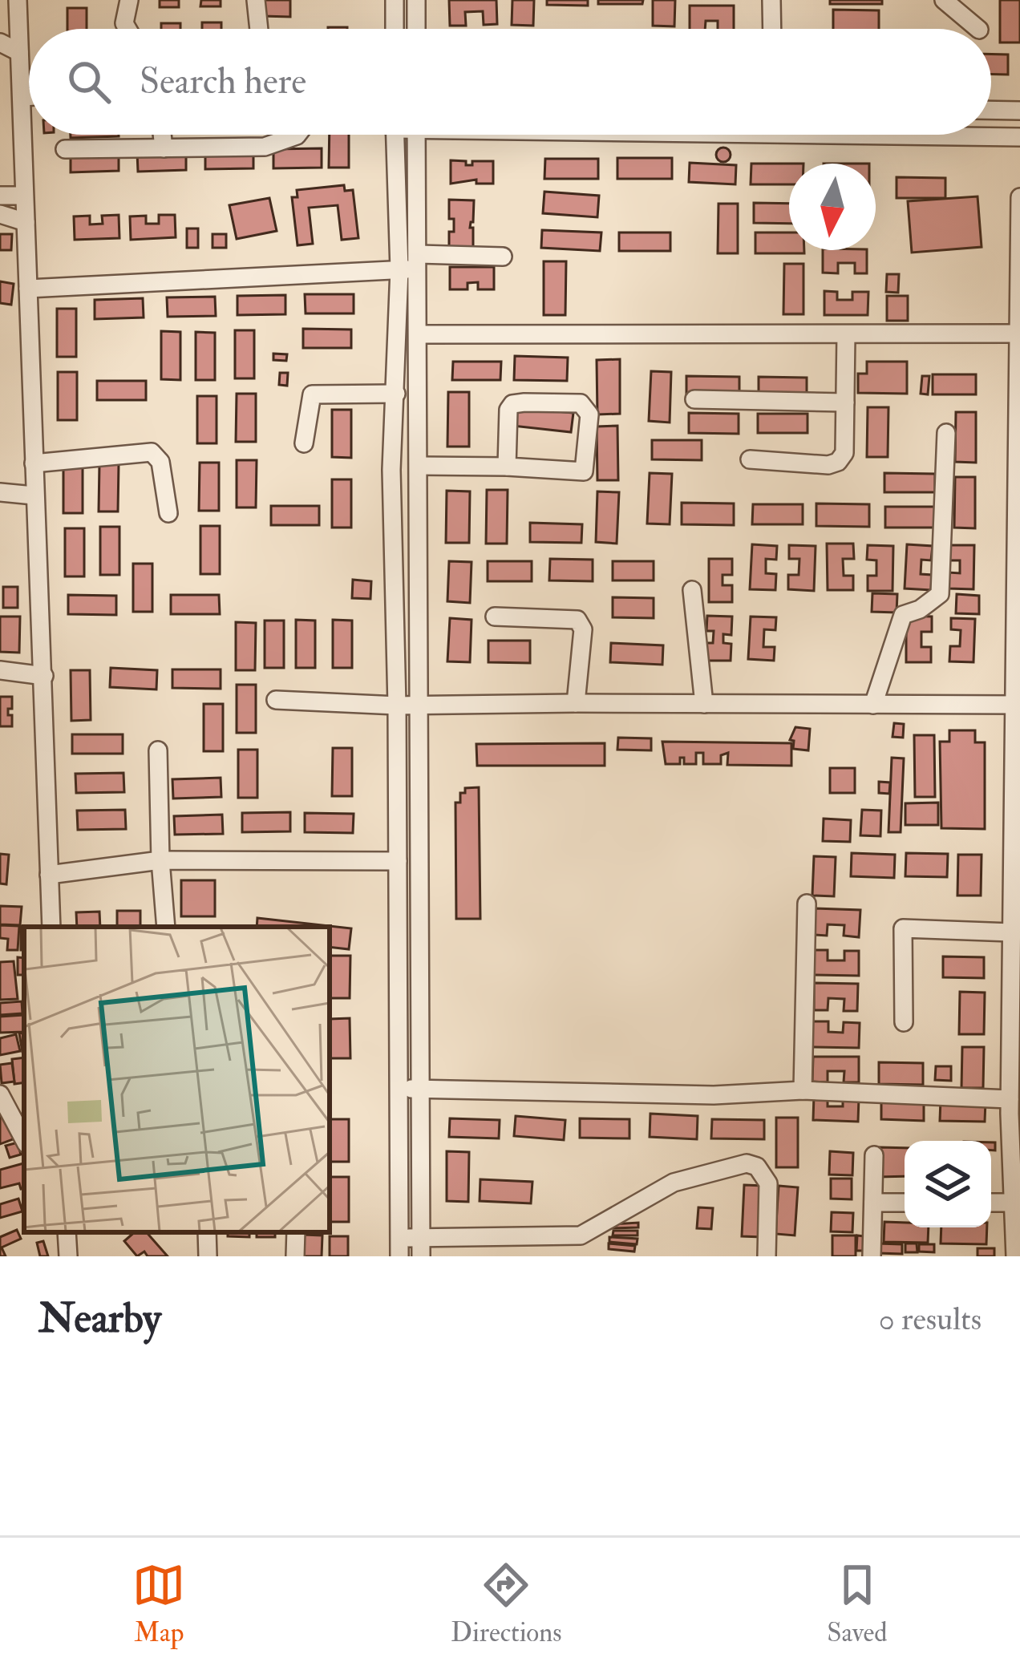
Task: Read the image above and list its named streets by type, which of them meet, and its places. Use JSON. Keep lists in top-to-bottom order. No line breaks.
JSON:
{"north":"bottom","page":{"search":"Search here","heading":["Nearby","0 results"],"nav":["Map","Directions","Saved"]}}
